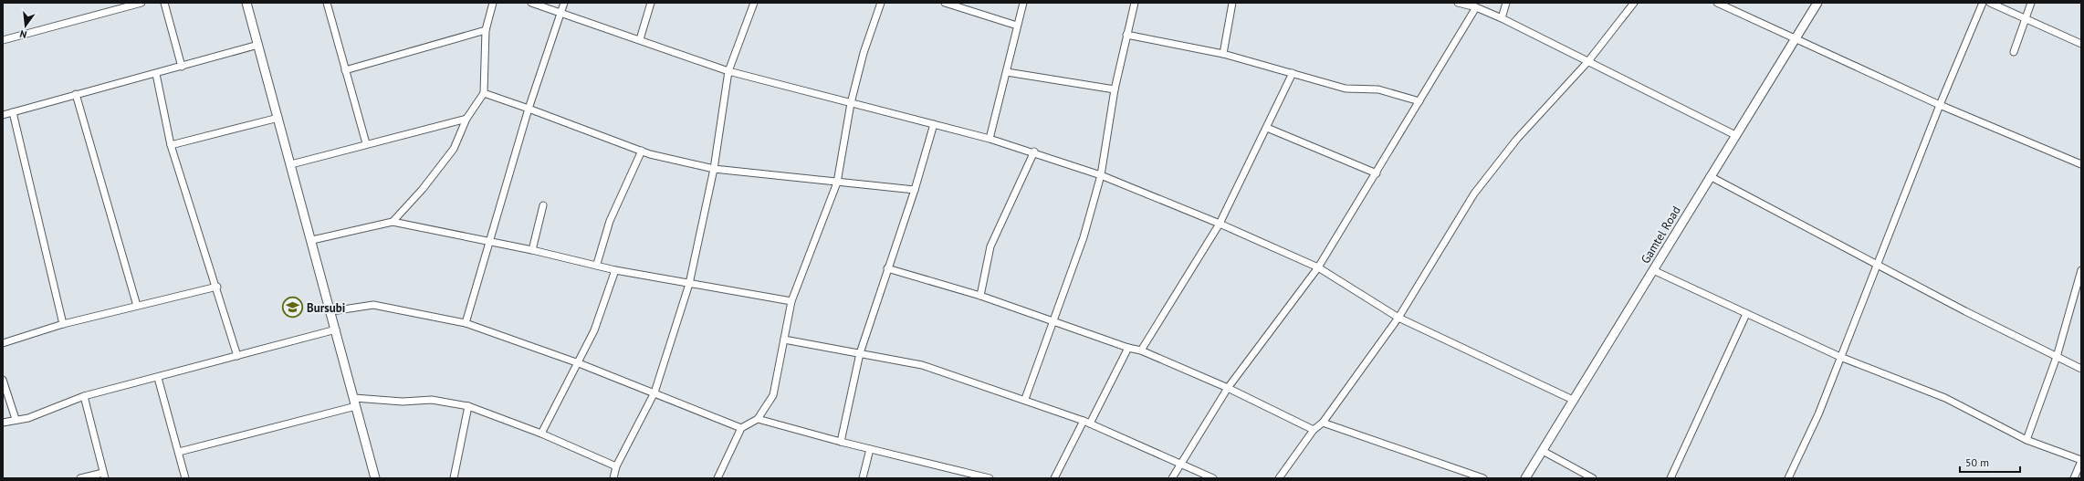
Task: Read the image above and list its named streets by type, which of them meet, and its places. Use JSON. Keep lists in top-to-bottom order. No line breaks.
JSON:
{"streets":{"street":["Gamtel Road"]},"places":{"school or university":["Bursubi"]},"scale_bar":"50 m","north":"bottom"}
